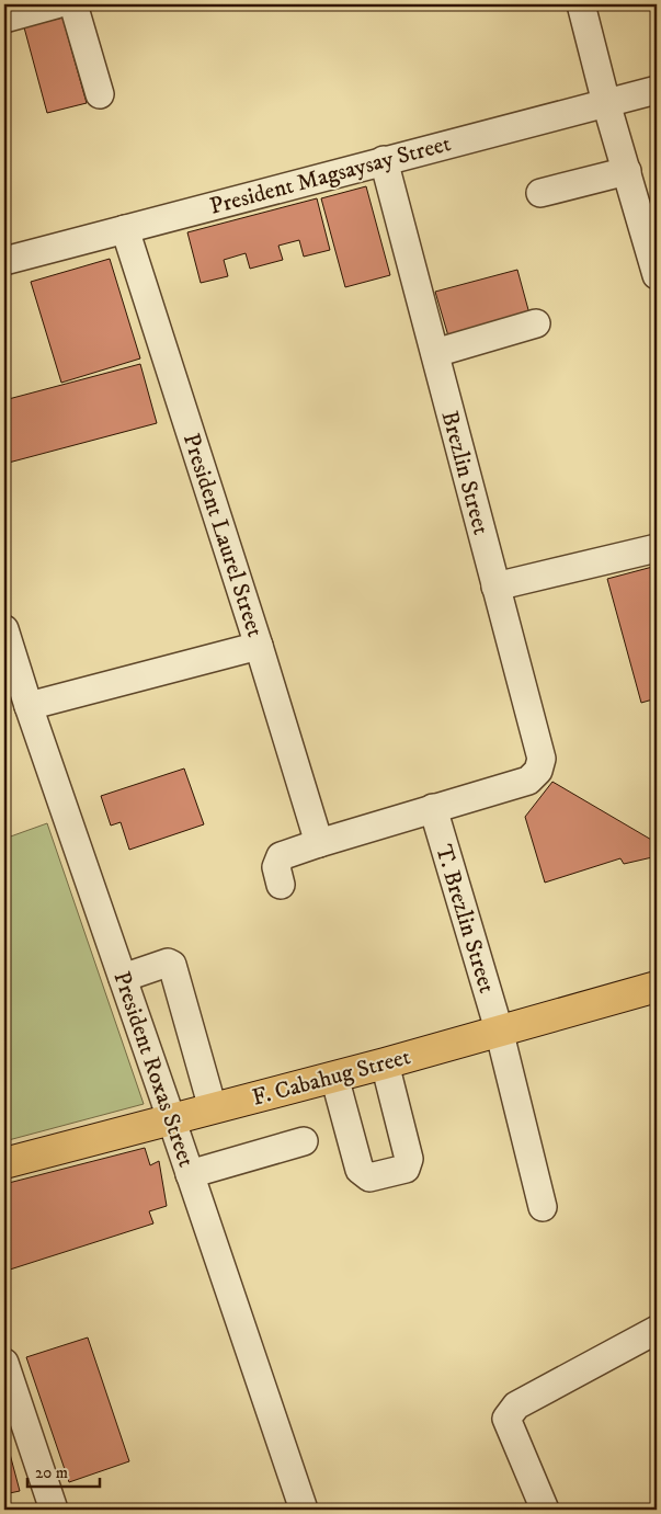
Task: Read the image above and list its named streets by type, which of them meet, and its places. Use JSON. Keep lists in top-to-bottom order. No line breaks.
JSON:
{"streets":{"main road":["F. Cabahug Street"],"street":["President Magsaysay Street","Brezlin Street","President Laurel Street","T. Brezlin Street","President Roxas Street"]},"crossings":[["President Magsaysay Street","Brezlin Street"],["President Magsaysay Street","President Laurel Street"],["Brezlin Street","T. Brezlin Street"],["T. Brezlin Street","F. Cabahug Street"],["President Roxas Street","F. Cabahug Street"]],"scale_bar":"20 m"}
